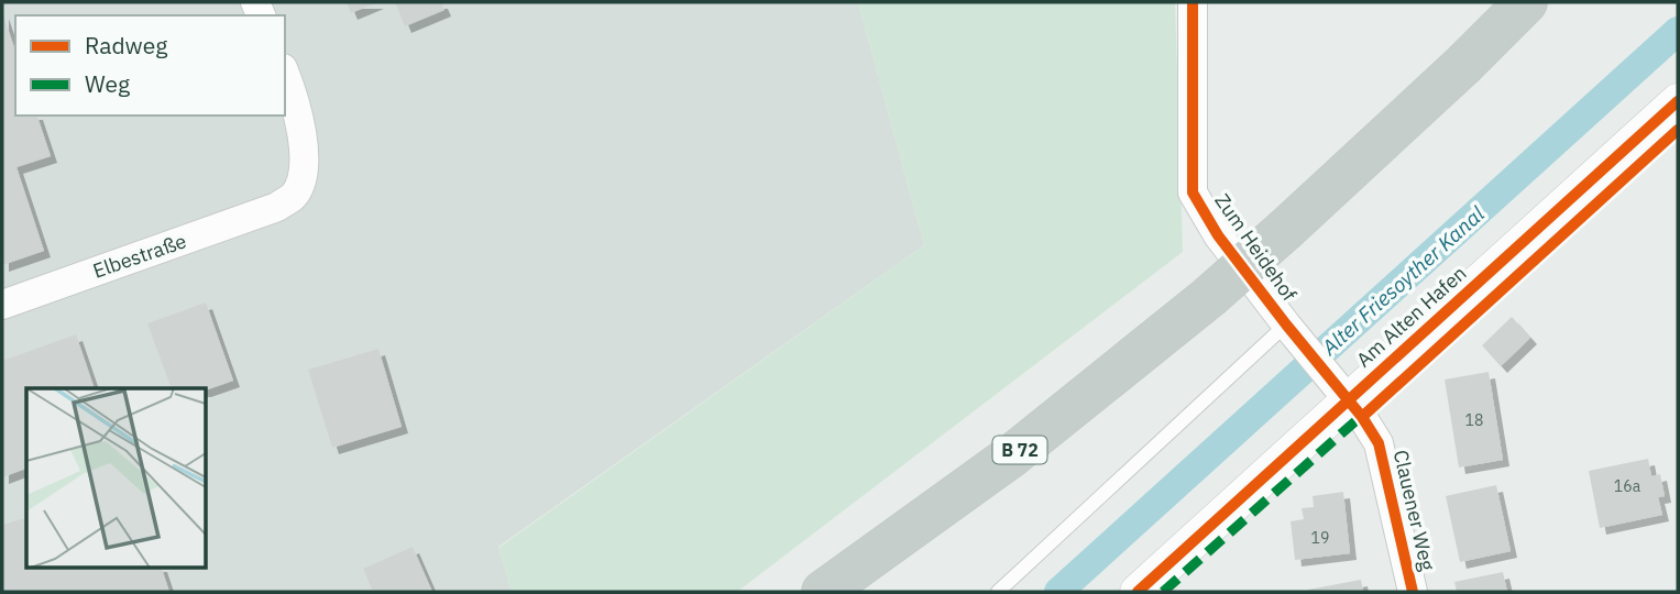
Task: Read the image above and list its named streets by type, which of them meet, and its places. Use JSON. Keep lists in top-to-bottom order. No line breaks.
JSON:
{"streets":{"highway":["B 72"],"street":["Zum Heidehof","Elbestraße","Am Alten Hafen","Clauener Weg"]},"crossings":[["Zum Heidehof","Am Alten Hafen"],["Zum Heidehof","Clauener Weg"],["Am Alten Hafen","Clauener Weg"]],"water":["Alter Friesoyther Kanal"],"house_numbers":["18","16a","19"],"legend":["Radweg","Weg"]}
